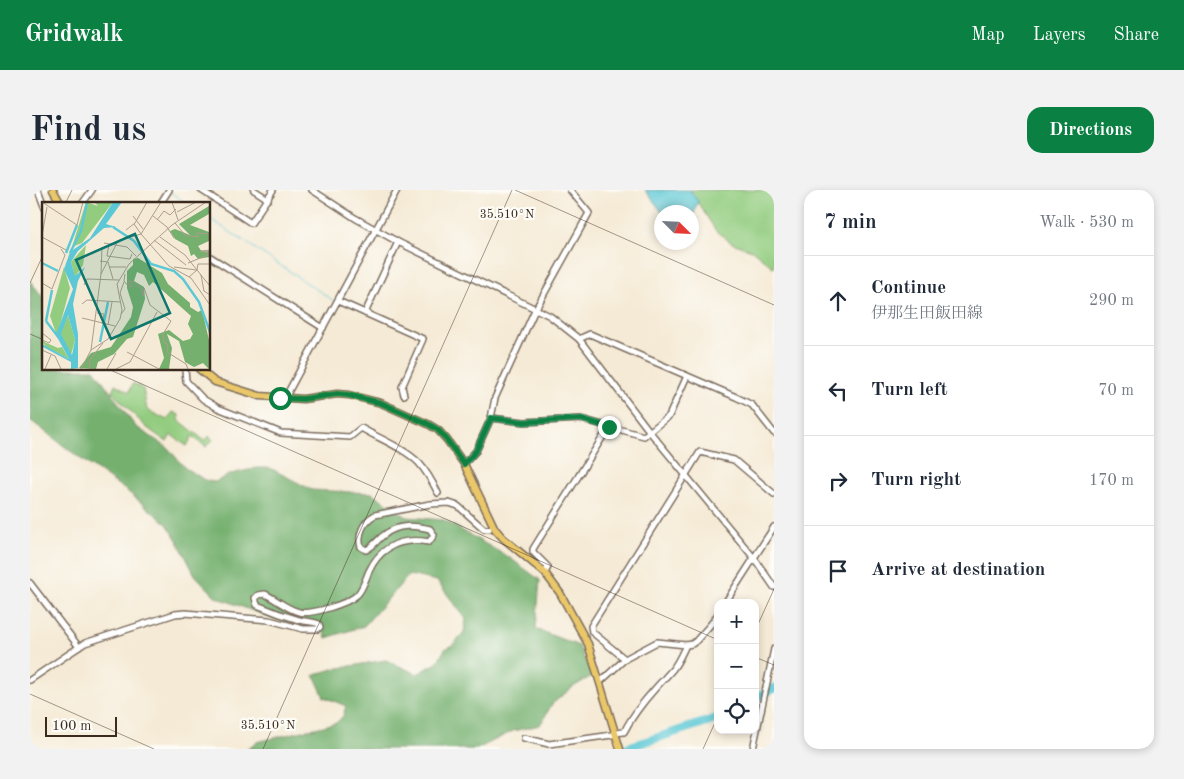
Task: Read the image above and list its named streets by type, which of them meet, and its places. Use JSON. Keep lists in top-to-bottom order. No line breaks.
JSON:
{"scale_bar":"100 m","north":"bottom right","page":{"header":"Gridwalk","nav":["Map","Layers","Share"],"buttons":"Directions","title":"Find us","heading":["7 min","Walk · 530 m"],"list":[["Continue","伊那生田飯田線","290 m"],["Turn left","70 m"],["Turn right","170 m"],"Arrive at destination"],"map_buttons":["+","−"],"scale":"100 m"},"coordinates":["35.510°N"]}
